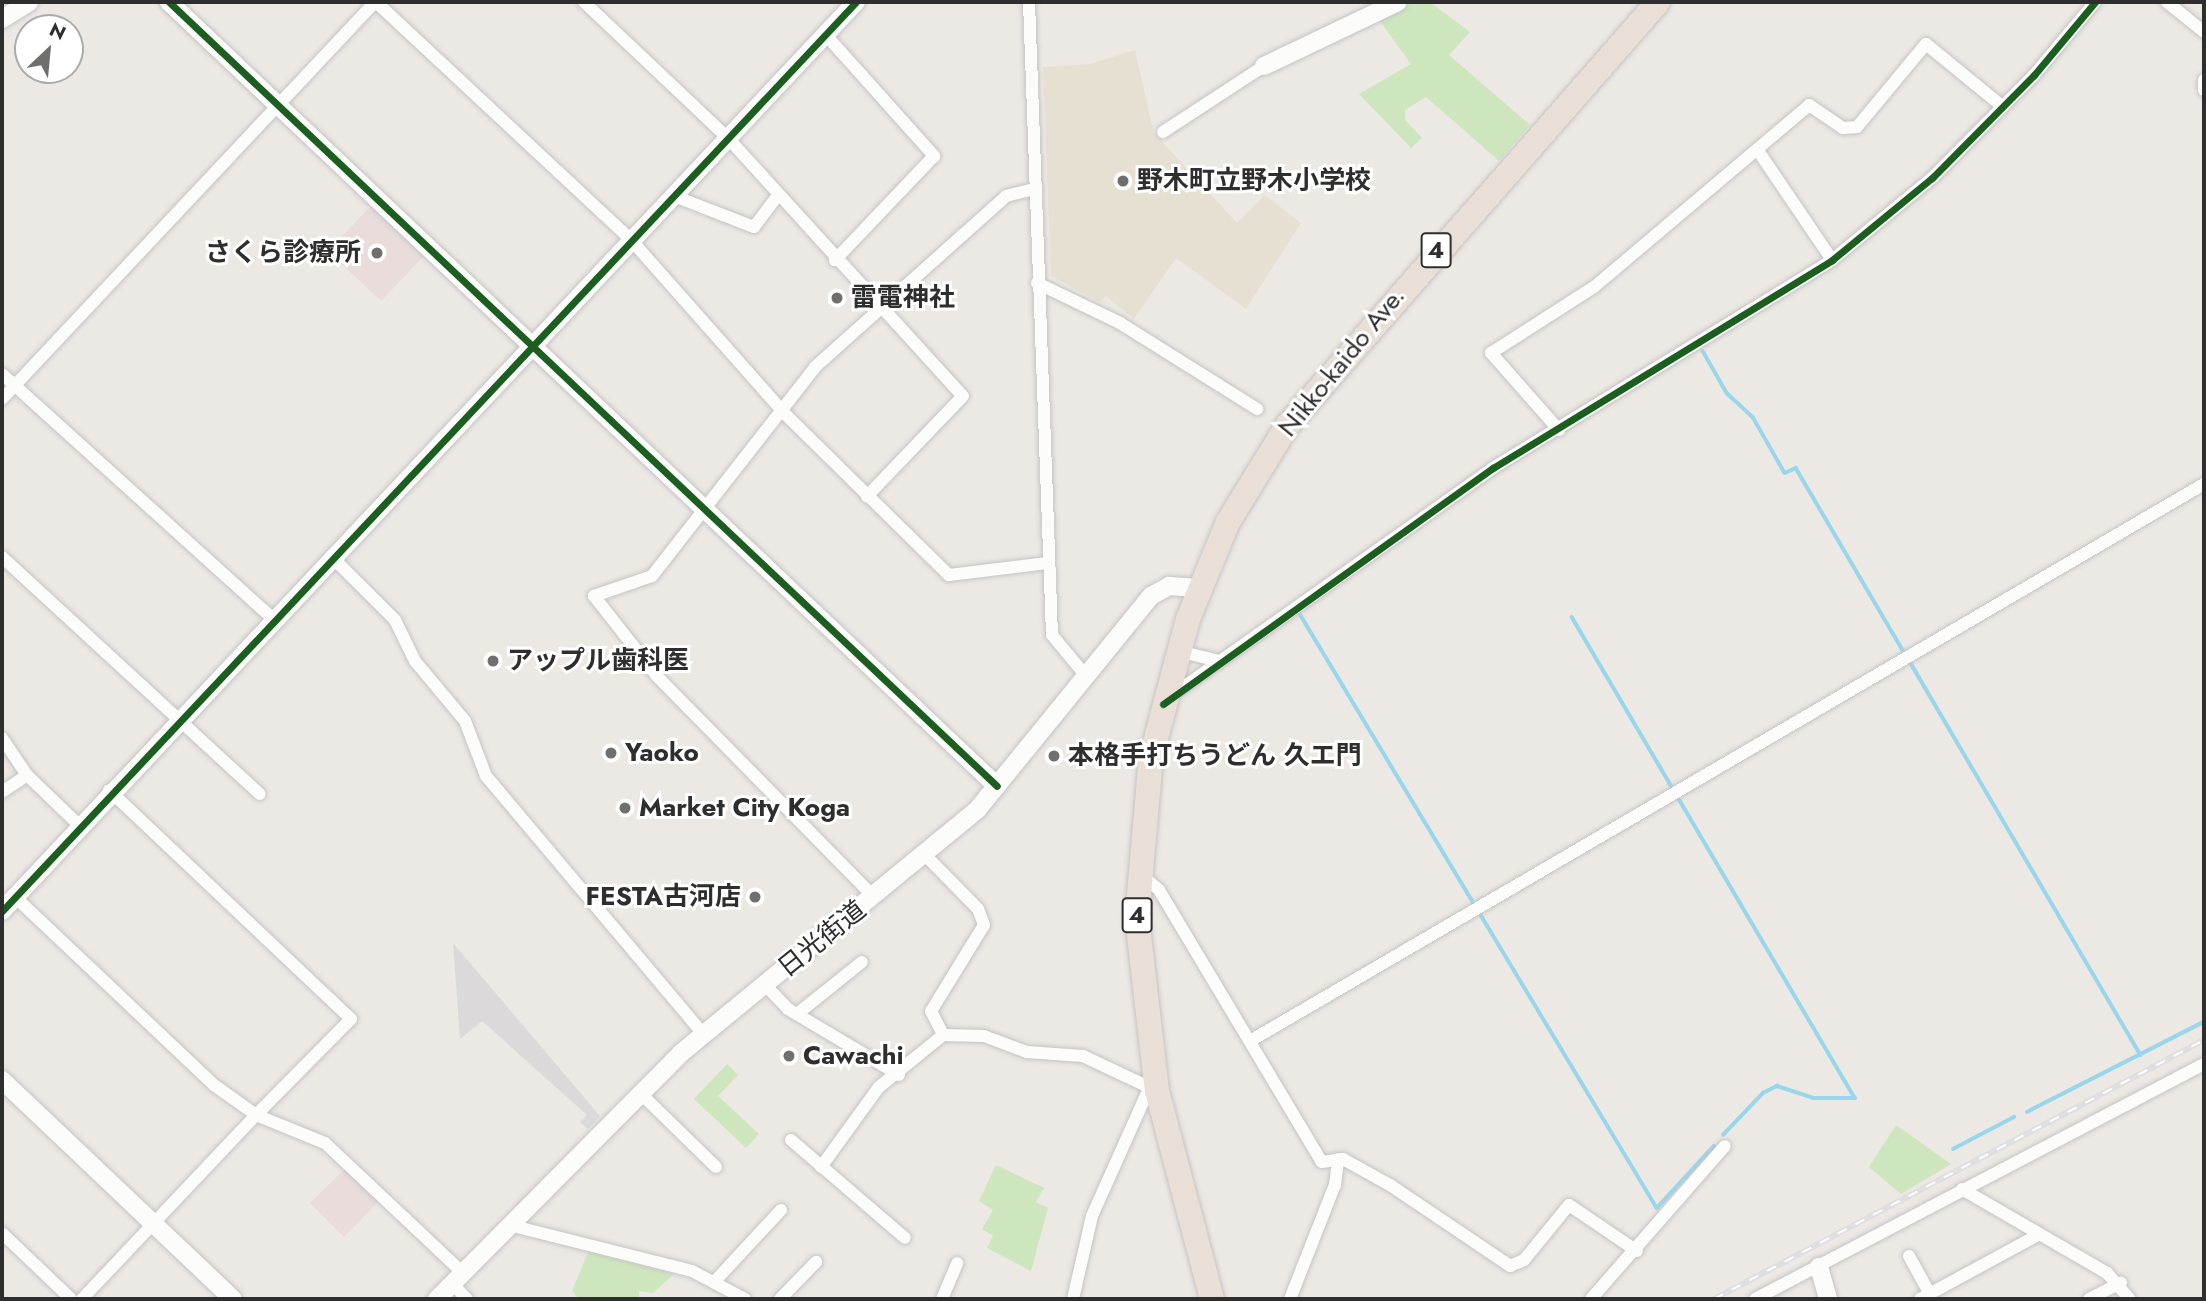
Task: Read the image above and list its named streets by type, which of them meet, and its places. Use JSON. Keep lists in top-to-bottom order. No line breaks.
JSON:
{"streets":{"highway":["4","Nikko-kaido Ave."],"street":["日光街道"]},"crossings":[["4","Nikko-kaido Ave."],["4","日光街道"],["Nikko-kaido Ave.","日光街道"]],"places":["野木町立野木小学校","さくら診療所","雷電神社","アップル歯科医","Yaoko","本格手打ちうどん 久エ門","Market City Koga","FESTA古河店","Cawachi"],"north":"top right"}
